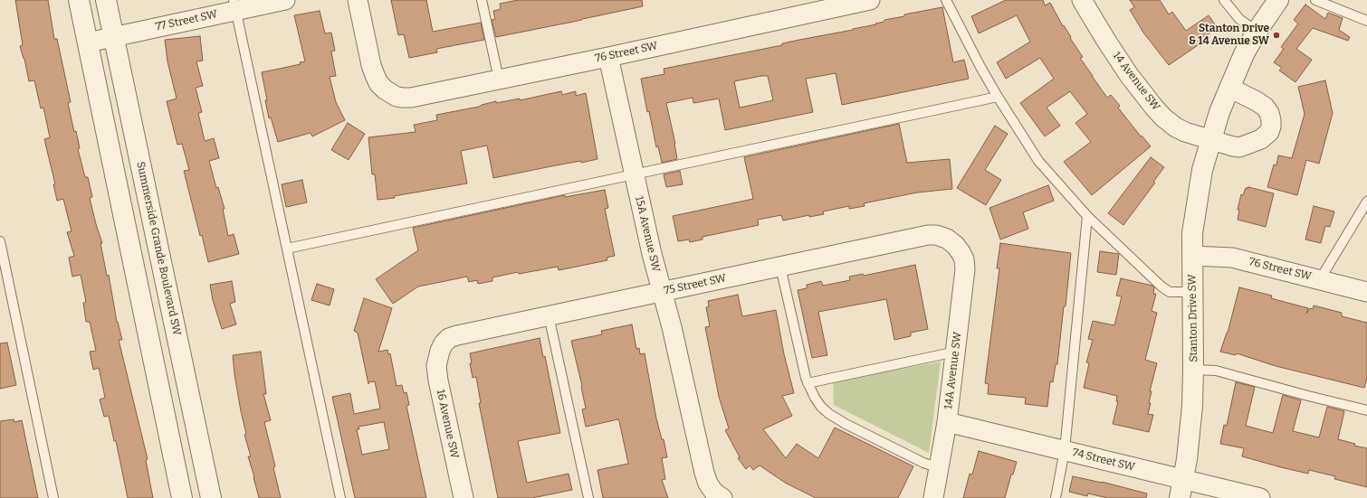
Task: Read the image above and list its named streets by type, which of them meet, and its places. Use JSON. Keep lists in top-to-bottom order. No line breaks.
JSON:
{"streets":{"street":["77 Street SW","76 Street SW","14 Avenue SW","15A Avenue SW","Summerside Grande Boulevard SW","75 Street SW","Stanton Drive SW","14A Avenue SW","16 Avenue SW","74 Street SW"]},"crossings":[["77 Street SW","Summerside Grande Boulevard SW"],["76 Street SW","15A Avenue SW"],["76 Street SW","Stanton Drive SW"],["14 Avenue SW","Stanton Drive SW"],["15A Avenue SW","75 Street SW"],["75 Street SW","14A Avenue SW"],["75 Street SW","16 Avenue SW"],["Stanton Drive SW","74 Street SW"],["14A Avenue SW","74 Street SW"]],"places":["Stanton Drive & 14 Avenue SW"]}
